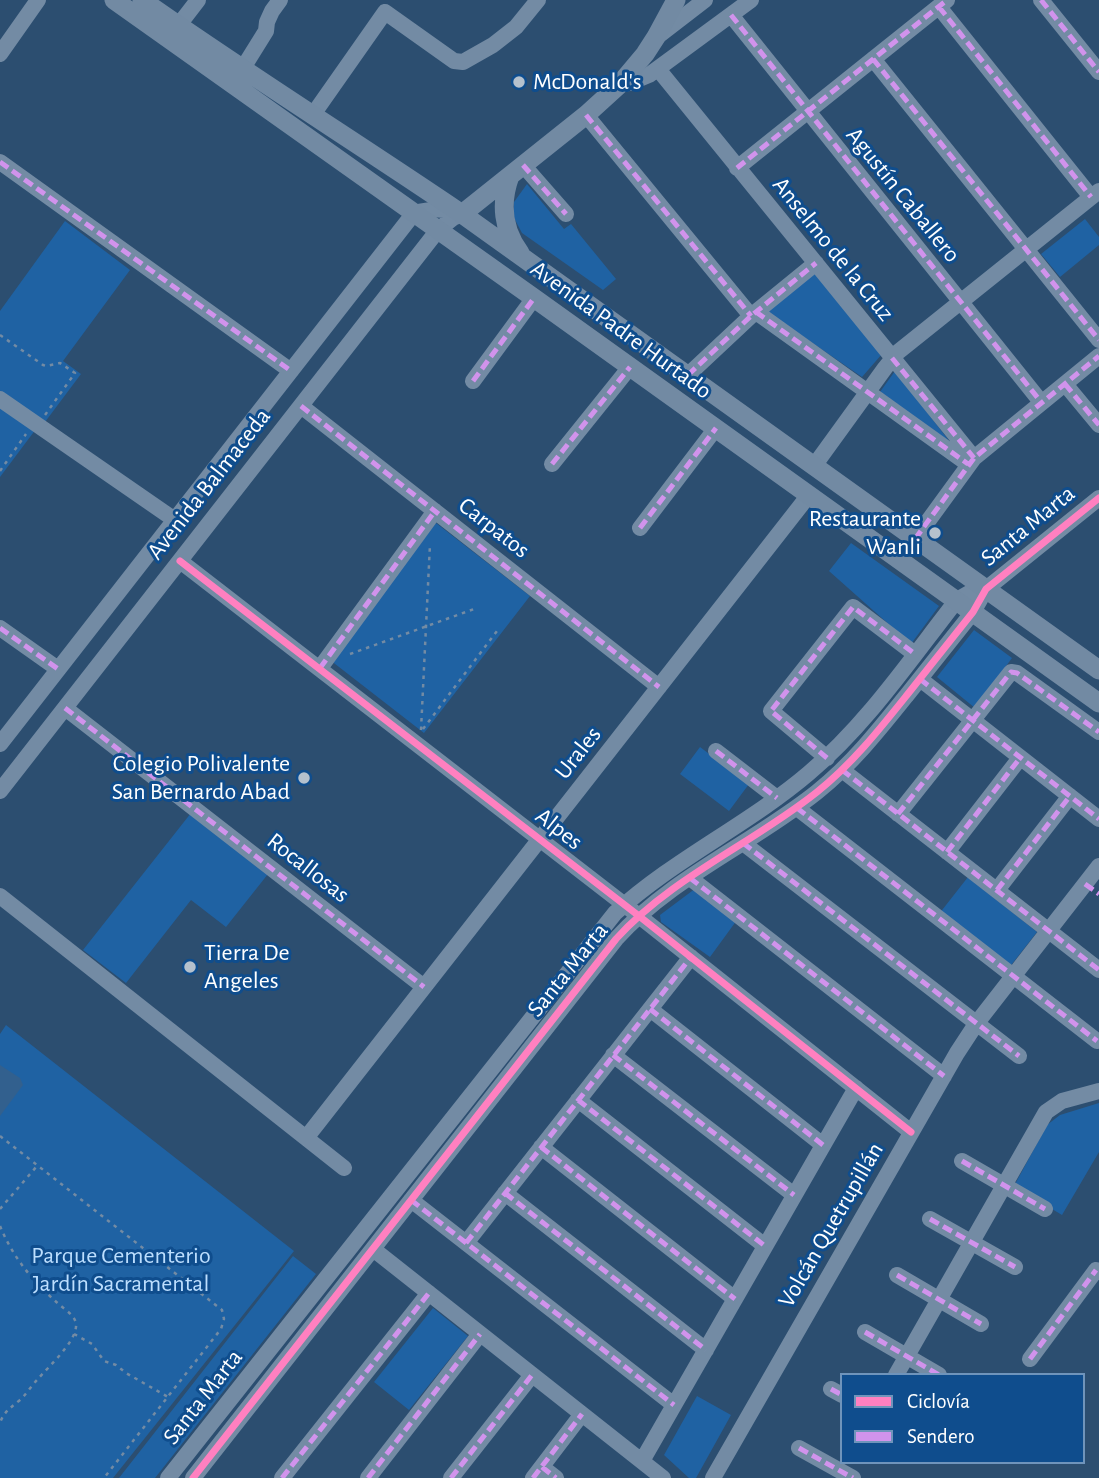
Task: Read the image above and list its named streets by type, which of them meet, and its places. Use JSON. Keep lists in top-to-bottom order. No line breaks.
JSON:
{"streets":{"main road":["Avenida Padre Hurtado","Avenida Balmaceda"],"street":["Agustín Caballero","Anselmo de la Cruz","Santa Marta","Carpatos","Urales","Alpes","Rocallosas","Volcán Quetrupillán"]},"crossings":[["Agustín Caballero","Avenida Balmaceda"],["Anselmo de la Cruz","Avenida Balmaceda"],["Avenida Padre Hurtado","Avenida Balmaceda"],["Avenida Padre Hurtado","Santa Marta"],["Avenida Padre Hurtado","Urales"],["Avenida Balmaceda","Carpatos"],["Avenida Balmaceda","Alpes"],["Avenida Balmaceda","Rocallosas"],["Santa Marta","Alpes"],["Carpatos","Urales"],["Urales","Alpes"],["Urales","Rocallosas"],["Alpes","Volcán Quetrupillán"]],"parks":["Parque Cementerio Jardín Sacramental"],"places":["McDonald's","Restaurante Wanli","Colegio Polivalente San Bernardo Abad","Tierra De Angeles"],"legend":["Ciclovía","Sendero"]}
